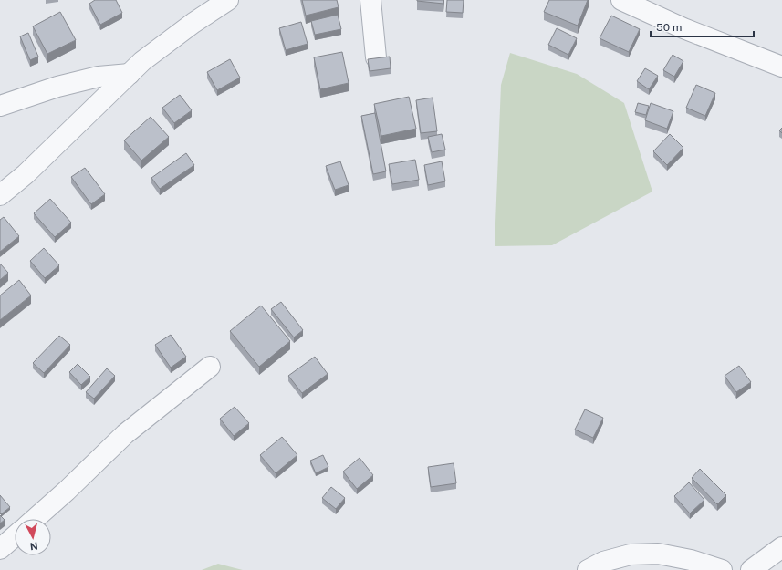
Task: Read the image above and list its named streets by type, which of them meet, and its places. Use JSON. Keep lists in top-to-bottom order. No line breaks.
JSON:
{"scale_bar":"50 m","north":"bottom"}
